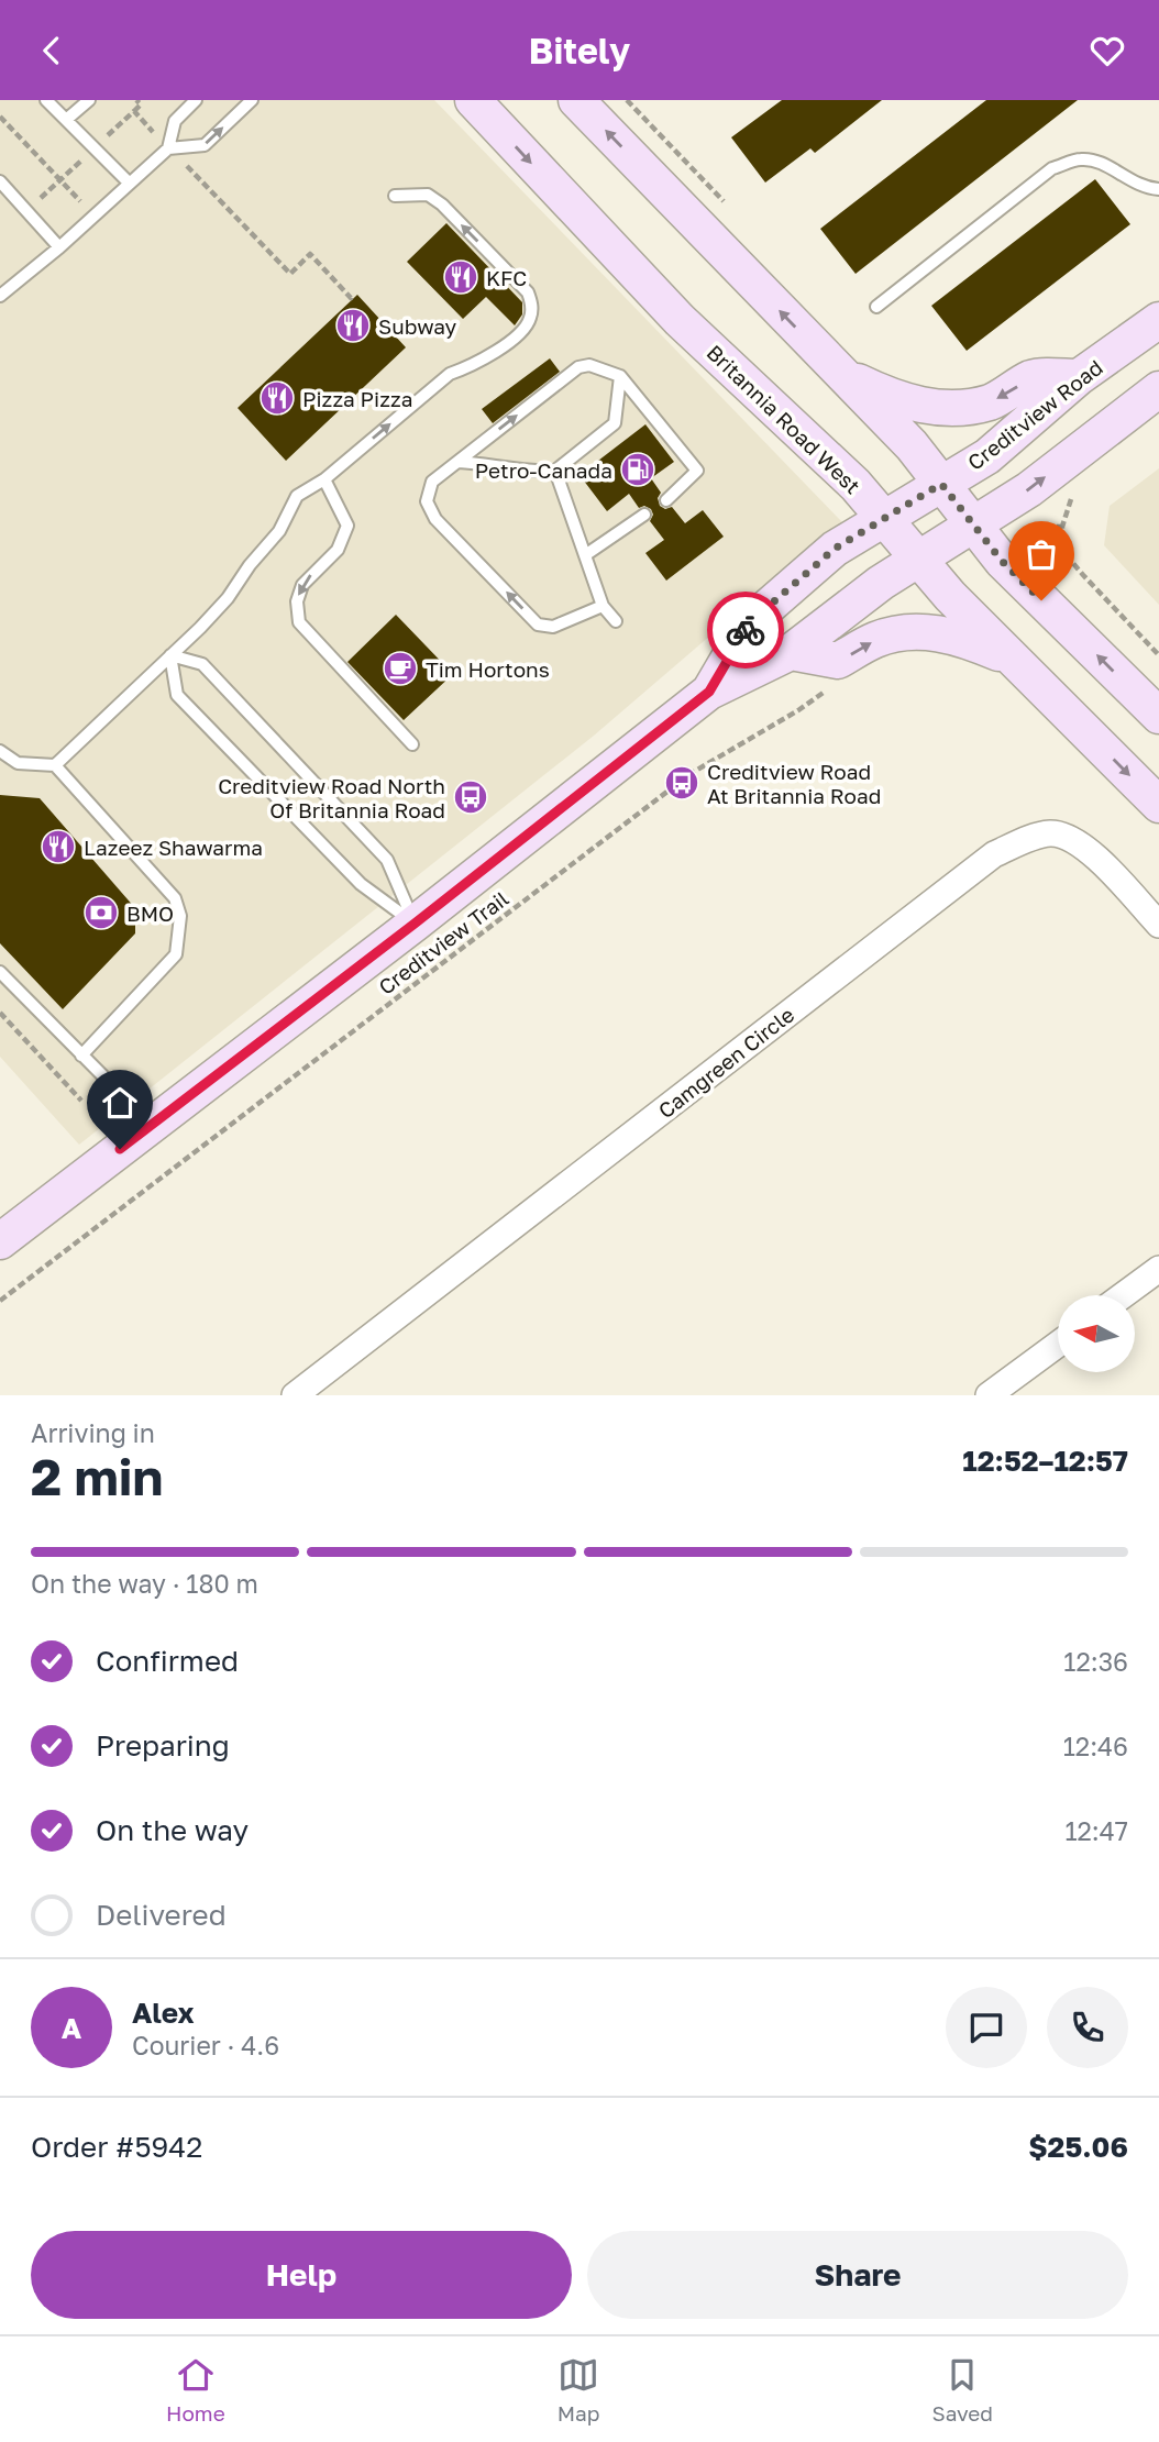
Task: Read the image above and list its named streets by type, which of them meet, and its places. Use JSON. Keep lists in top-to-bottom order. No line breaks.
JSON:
{"streets":{"main road":["Creditview Road","Britannia Road West"],"street":["Camgreen Circle"],"path":["Creditview Trail"]},"crossings":[["Creditview Road","Britannia Road West"]],"places":{"restaurant":["KFC","Subway","Pizza Pizza","Lazeez Shawarma"],"fuel station":["Petro-Canada"],"cafe":["Tim Hortons"],"bus stop":["Creditview Road At Britannia Road","Creditview Road North Of Britannia Road"],"bank":["BMO"]},"north":"left","page":{"header":"Bitely","heading":["2 min","Arriving in","12:52–12:57"],"panel":["Alex","Courier · 4.6","Order #5942","$25.06"],"bar":"On the way · 180 m","list":[["Confirmed","12:36"],["Preparing","12:46"],["On the way","12:47"],"Delivered"],"round":"A","buttons":["Help","Share"],"tabs":["Home","Map","Saved"]}}
